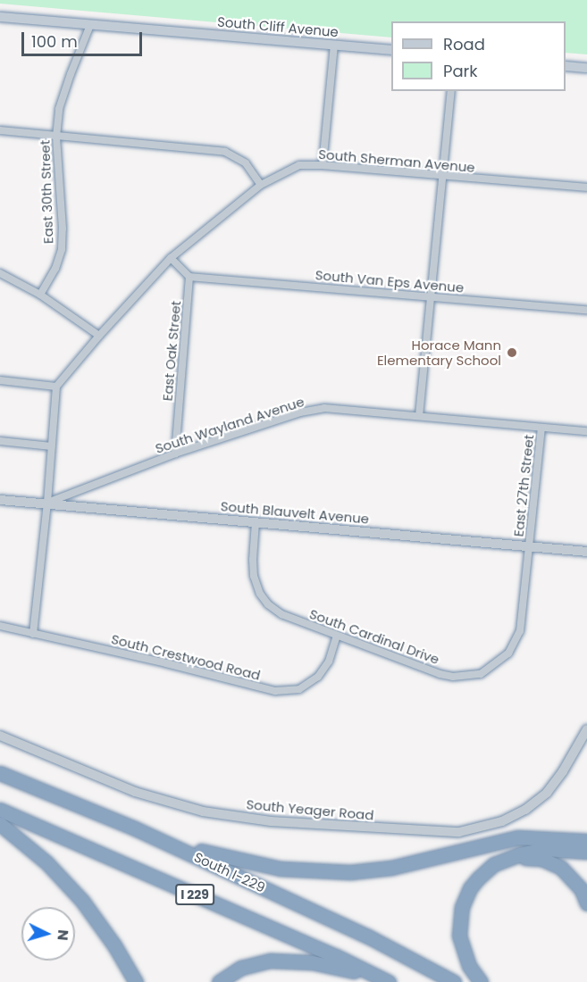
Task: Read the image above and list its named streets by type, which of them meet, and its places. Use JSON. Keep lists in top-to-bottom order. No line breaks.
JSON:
{"streets":{"highway":["South I-229","I 229"],"main road":["South Cliff Avenue"],"street":["South Sherman Avenue","East 30th Street","South Van Eps Avenue","East Oak Street","South Wayland Avenue","East 27th Street","South Blauvelt Avenue","South Cardinal Drive","South Crestwood Road","South Yeager Road"]},"crossings":[["South Cliff Avenue","East 30th Street"],["South Van Eps Avenue","East Oak Street"],["East Oak Street","South Wayland Avenue"],["South Wayland Avenue","East 27th Street"],["South Wayland Avenue","South Blauvelt Avenue"],["East 27th Street","South Blauvelt Avenue"],["East 27th Street","South Cardinal Drive"],["South Blauvelt Avenue","South Cardinal Drive"],["South Cardinal Drive","South Crestwood Road"]],"places":["Horace Mann Elementary School"],"legend":["Road","Park"],"scale_bar":"100 m","north":"right"}
